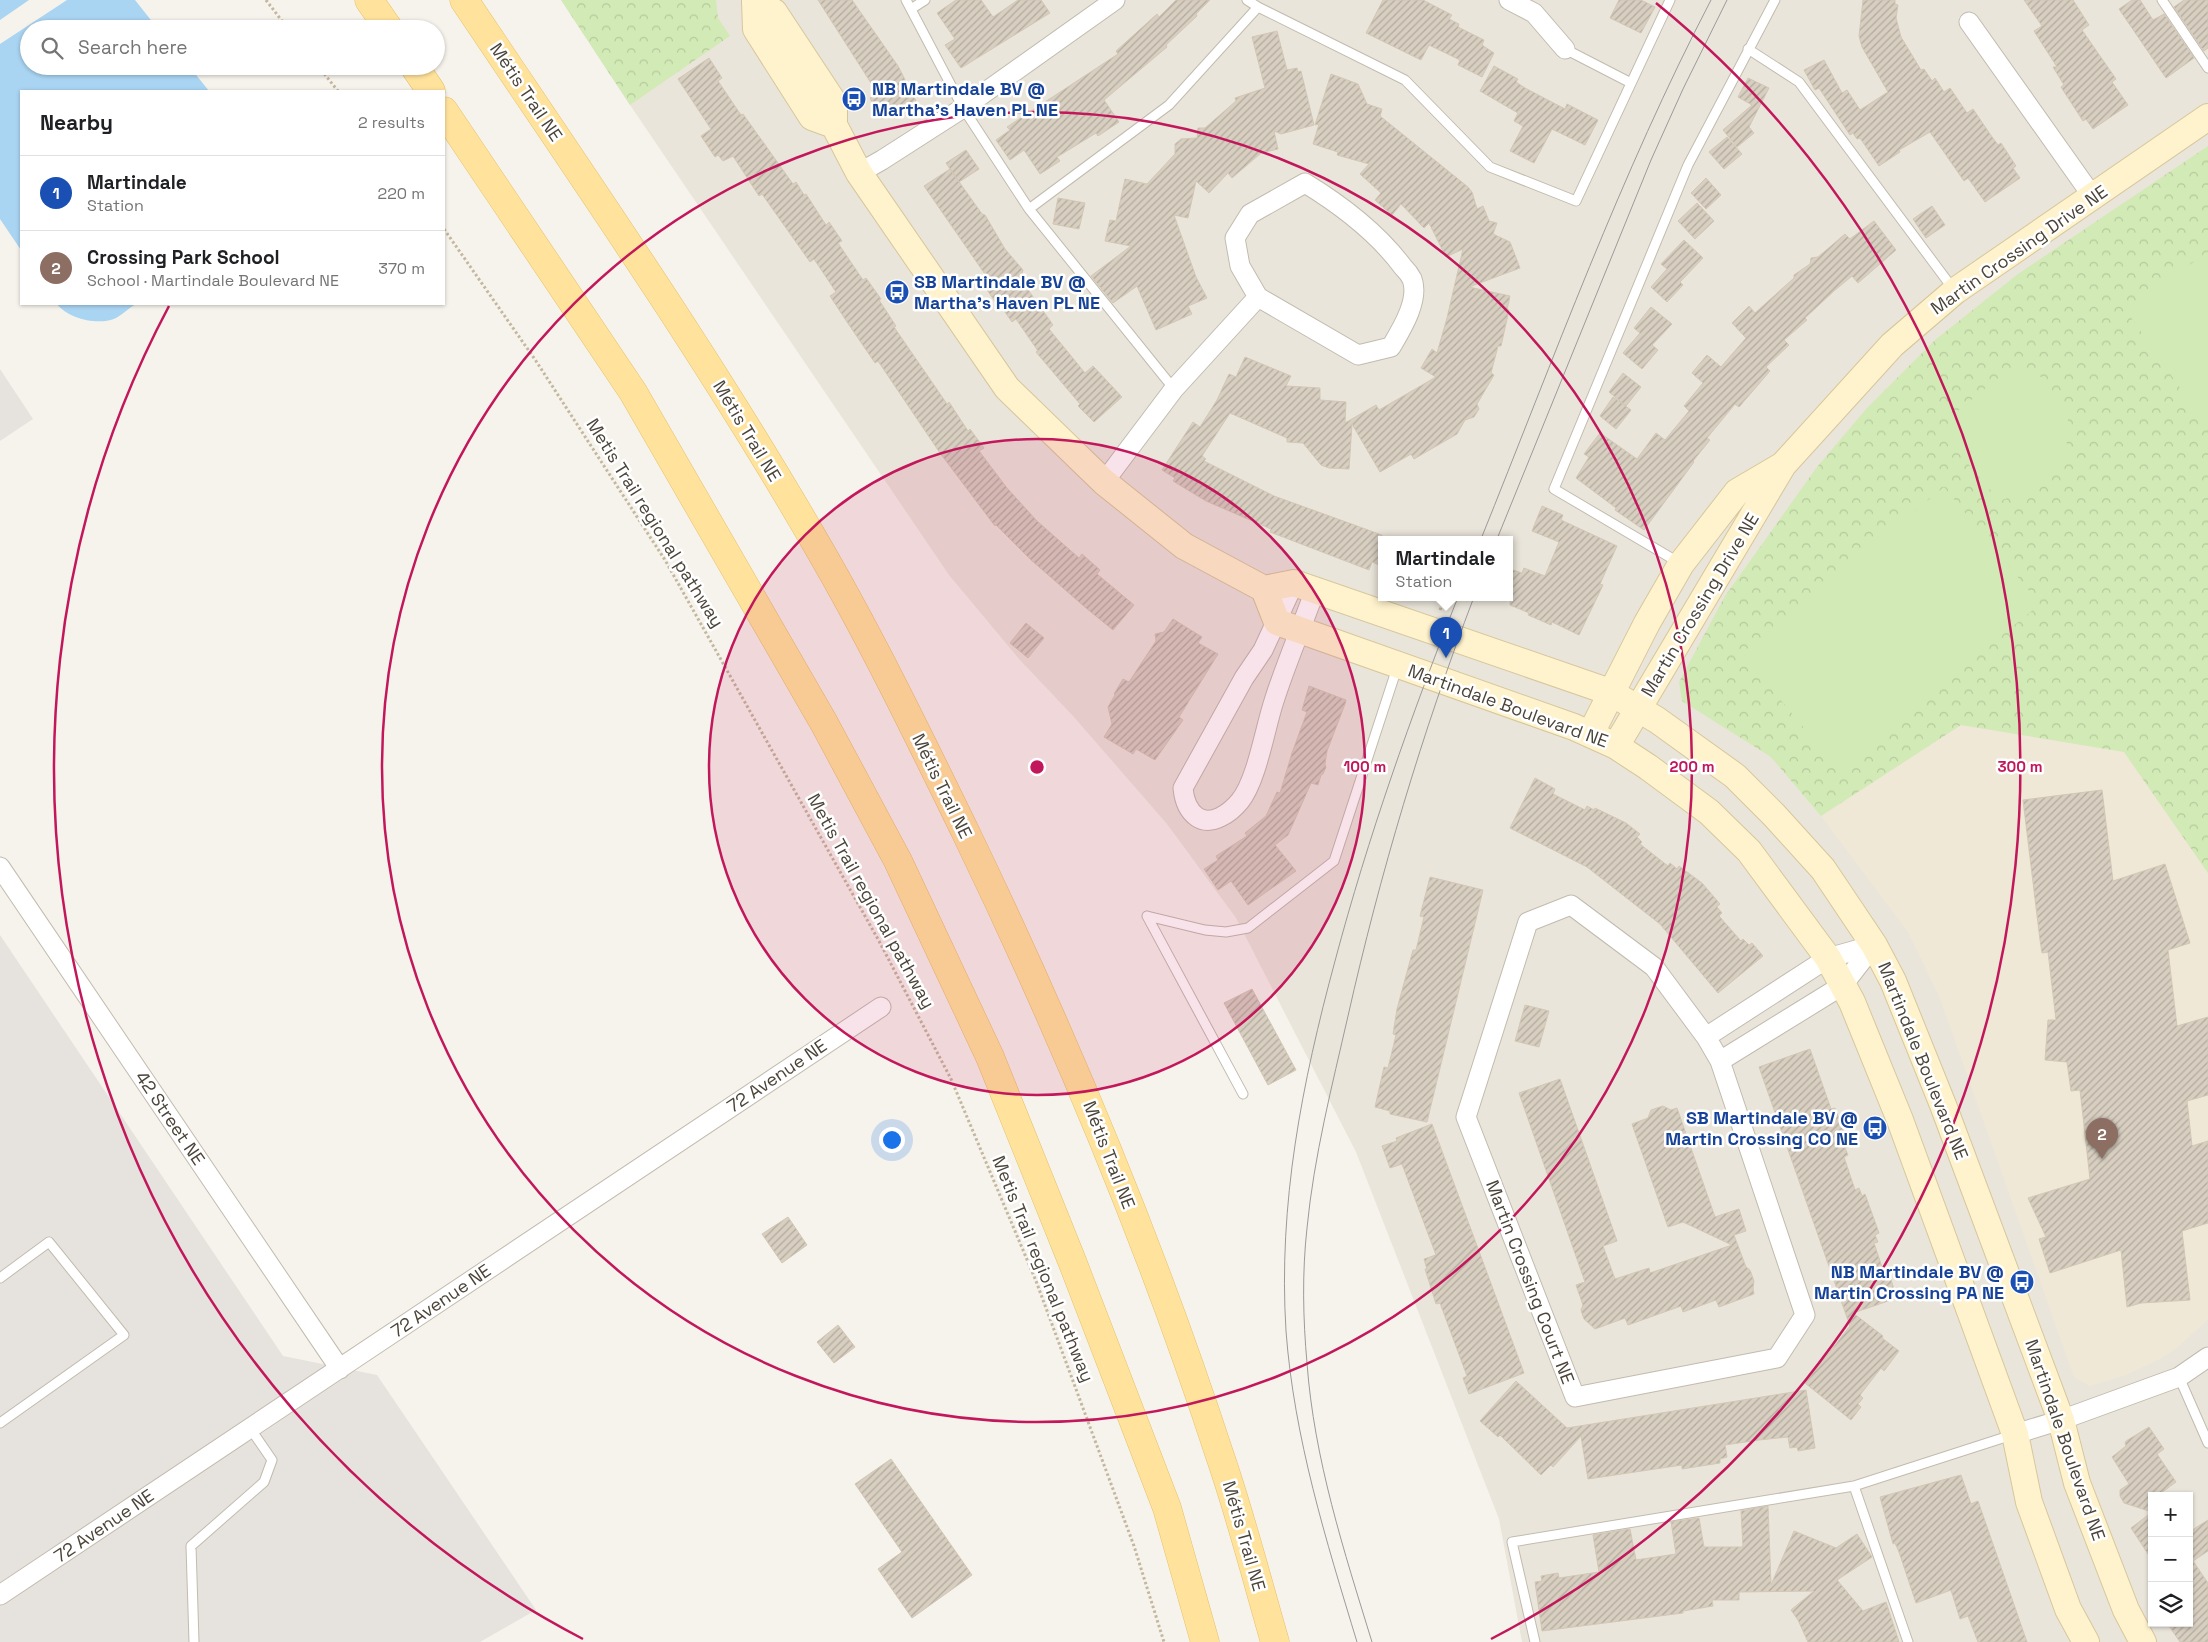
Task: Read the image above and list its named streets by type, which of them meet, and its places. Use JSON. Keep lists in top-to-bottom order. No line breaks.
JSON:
{"streets":{"main road":["Métis Trail NE"],"street":["Martin Crossing Drive NE","Martindale Boulevard NE","72 Avenue NE","42 Street NE","Martin Crossing Court NE"],"path":["Metis Trail regional pathway"]},"crossings":[["Martin Crossing Drive NE","Martindale Boulevard NE"],["72 Avenue NE","42 Street NE"]],"places":{"bus stop":["NB Martindale BV @ Martha's Haven PL NE","SB Martindale BV @ Martha's Haven PL NE","SB Martindale BV @ Martin Crossing CO NE","NB Martindale BV @ Martin Crossing PA NE"]},"page":{"search":"Search here","heading":["Nearby","2 results"],"list":[{"mark":"1","name":"Martindale","note":"Station","value":"220 m"},{"mark":"2","name":"Crossing Park School","note":"School · Martindale Boulevard NE","value":"370 m"}],"popup":["Martindale","Station"],"pins":["1","2"],"map_buttons":["+","−"]},"rings":["100 m","200 m","300 m"]}
